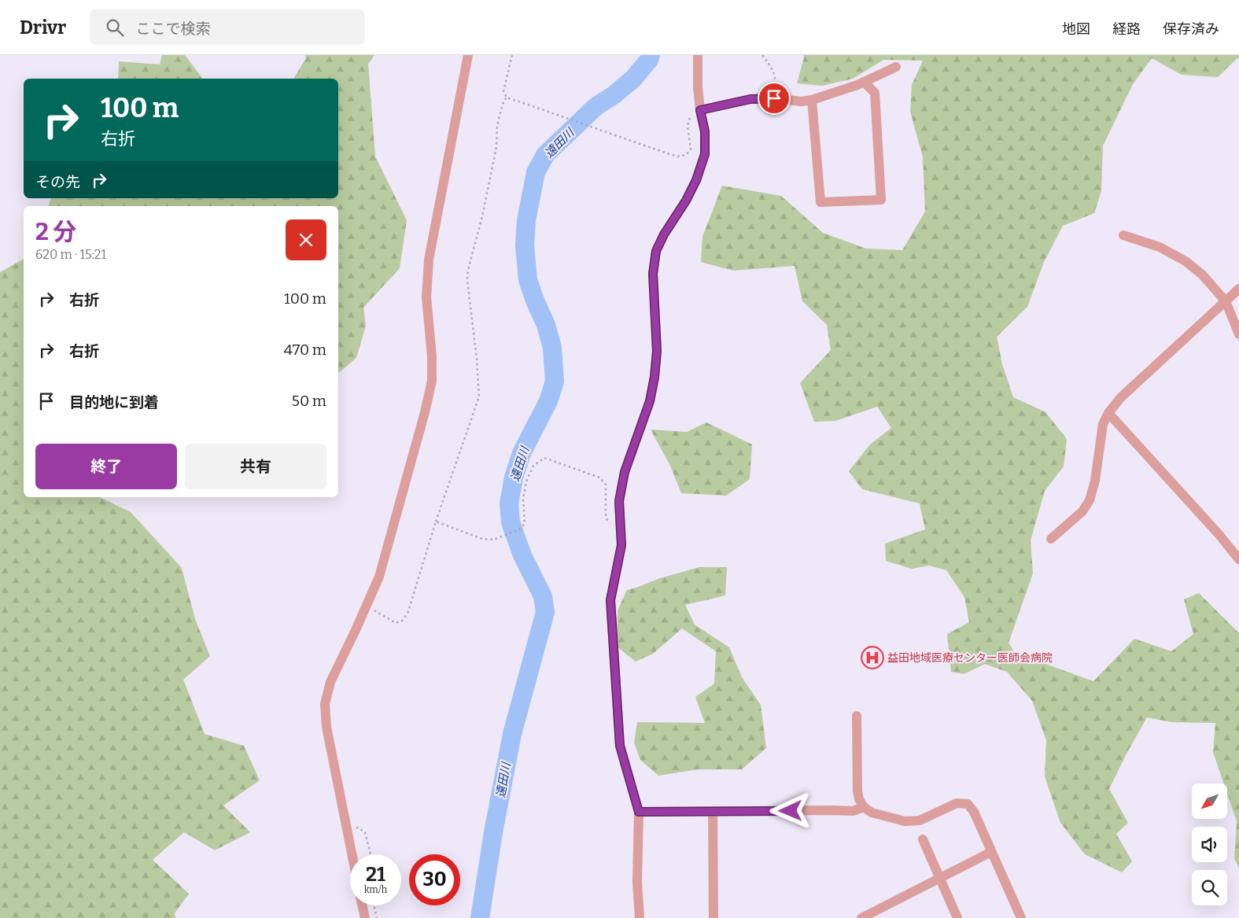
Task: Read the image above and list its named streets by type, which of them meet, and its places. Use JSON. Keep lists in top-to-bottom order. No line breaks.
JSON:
{"water":["遠田川"],"places":{"hospital":["益田地域医療センター医師会病院"]},"north":"bottom left","page":{"header":"Drivr","search":"ここで検索","nav":["地図","経路","保存済み"],"turn":["100 m","右折"],"then":"その先","heading":["2 分","620 m · 15:21"],"list":[{"name":"右折","value":"100 m"},{"name":"右折","value":"470 m"},{"name":"目的地に到着","value":"50 m"}],"buttons":["終了","共有"],"speed":"21 km/h","limit":"30"}}
